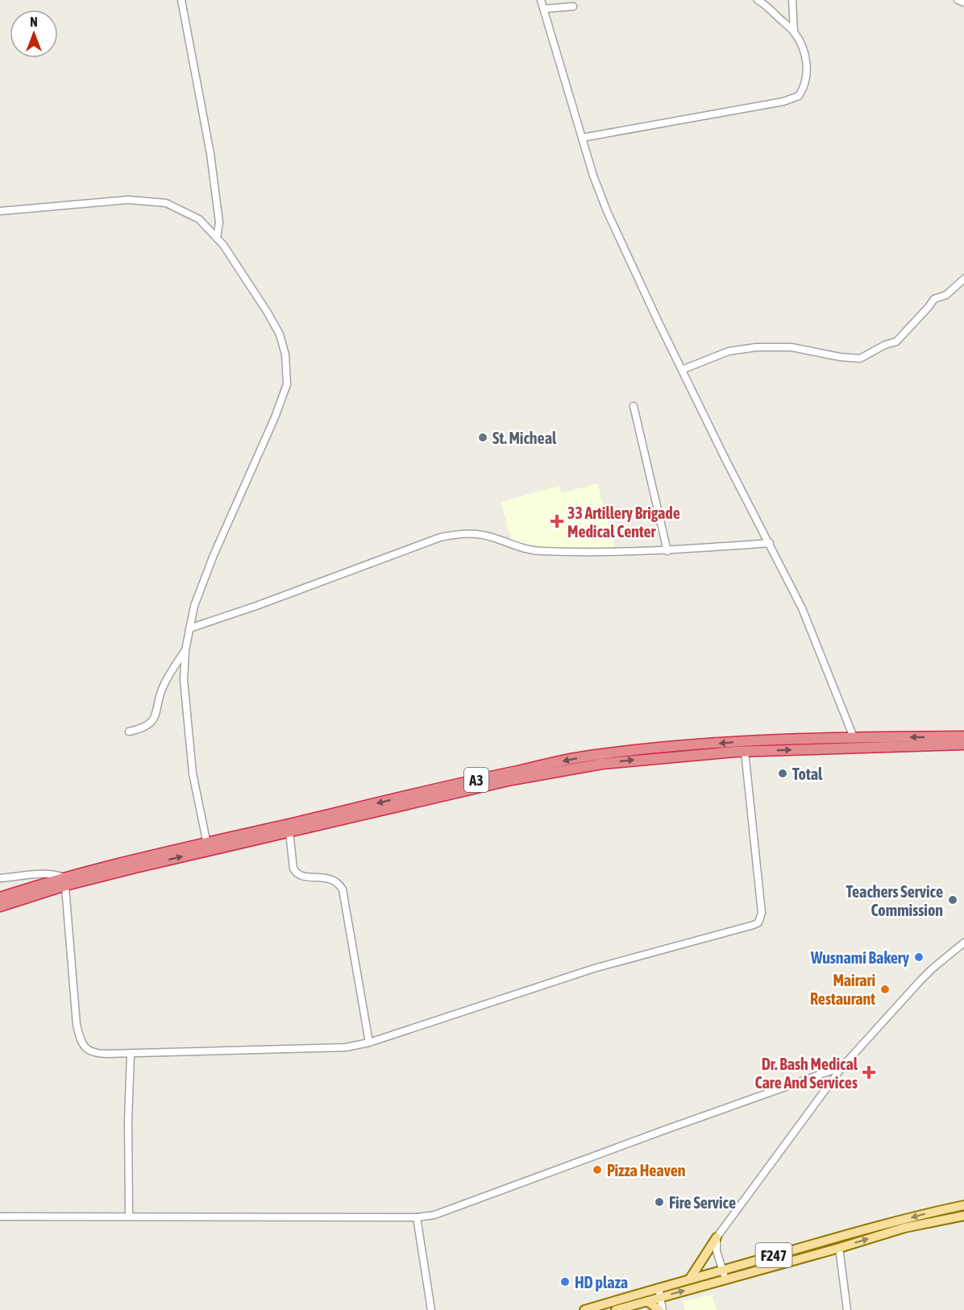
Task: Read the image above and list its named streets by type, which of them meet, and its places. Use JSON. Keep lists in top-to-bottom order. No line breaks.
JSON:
{"streets":{"highway":["A3"],"main road":["F247"]},"places":{"other":["St. Micheal","Total","Teachers Service Commission","Wusnami Bakery","Mairari Restaurant","Pizza Heaven","Fire Service","HD plaza"],"health":["33 Artillery Brigade Medical Center","Dr. Bash Medical Care And Services"]},"north":"top"}
